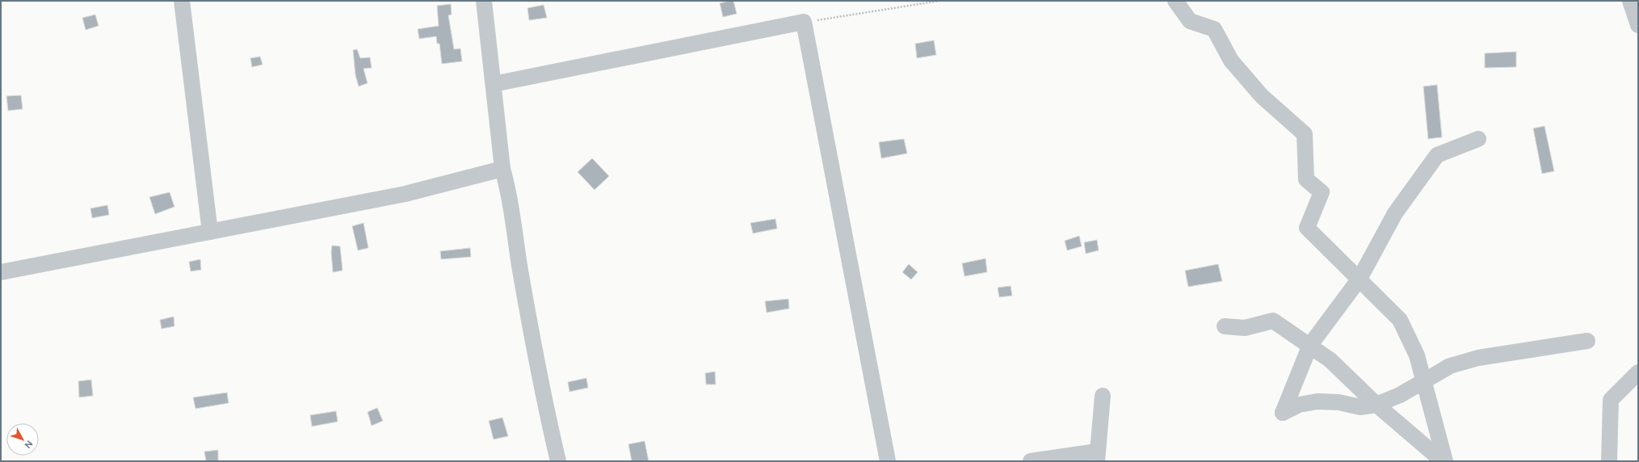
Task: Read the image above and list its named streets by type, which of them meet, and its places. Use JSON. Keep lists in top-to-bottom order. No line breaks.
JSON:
{"north":"bottom right"}
